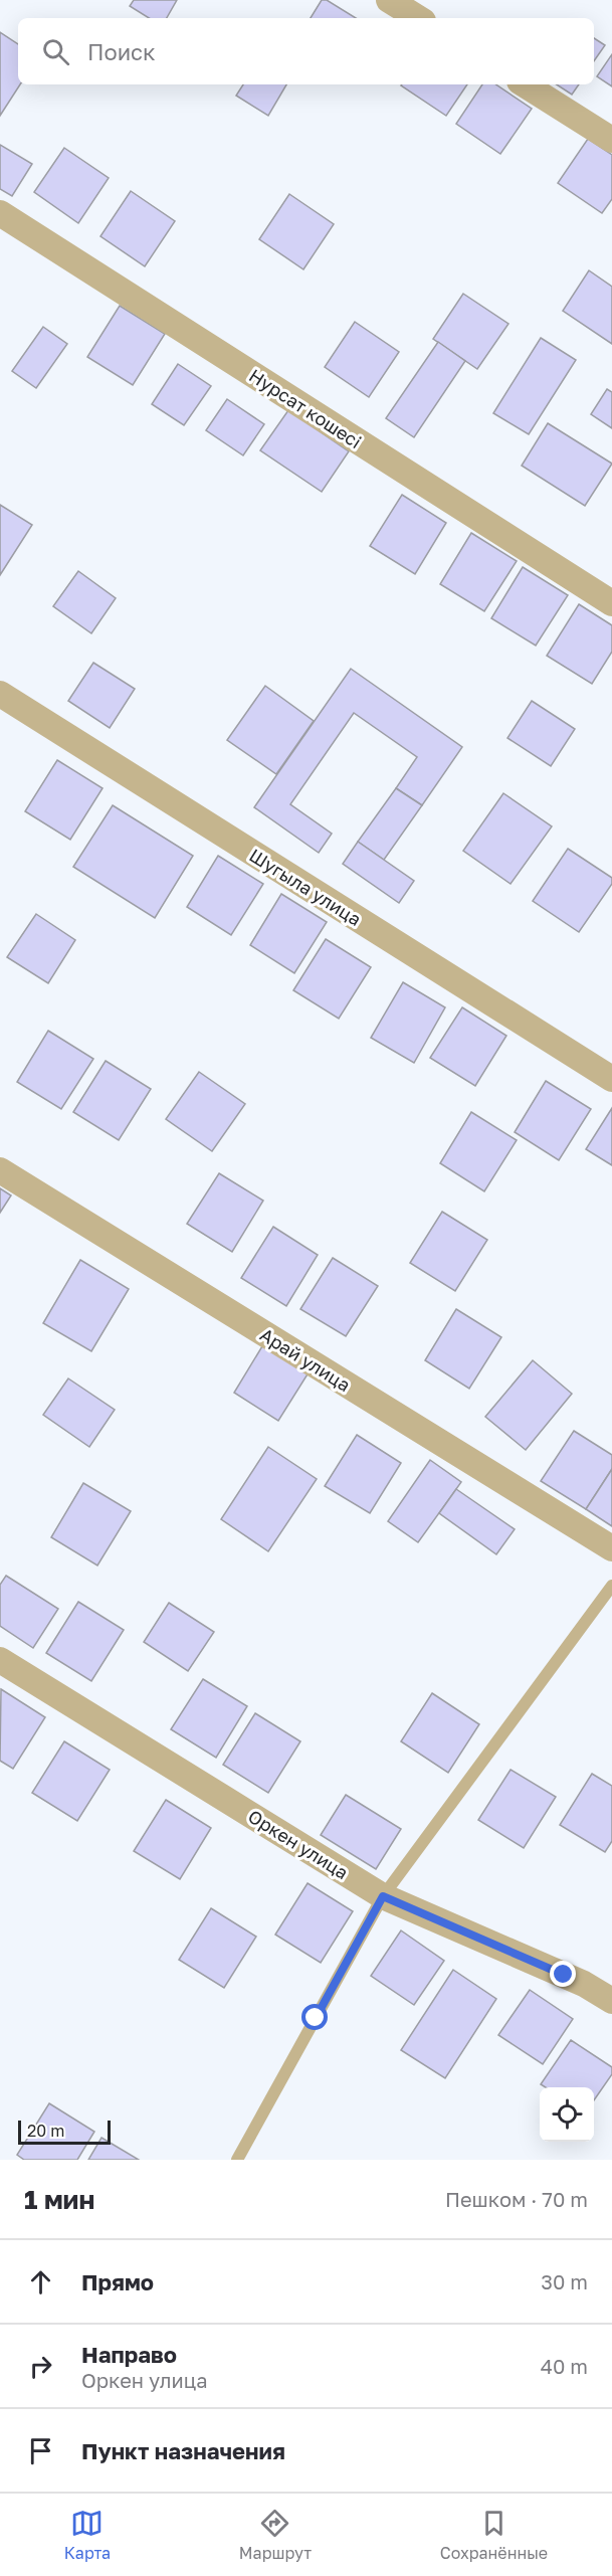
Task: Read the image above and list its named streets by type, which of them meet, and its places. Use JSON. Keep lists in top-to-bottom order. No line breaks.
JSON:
{"streets":{"street":["Нурсат кошесi","Шугыла улица","Арай улица","Оркен улица"]},"scale_bar":"20 m","page":{"search":"Поиск","scale":"20 m","heading":["1 мин","Пешком · 70 m"],"list":[["Прямо","30 m"],["Направо","Оркен улица","40 m"],"Пункт назначения"],"nav":["Карта","Маршрут","Сохранённые"]}}
